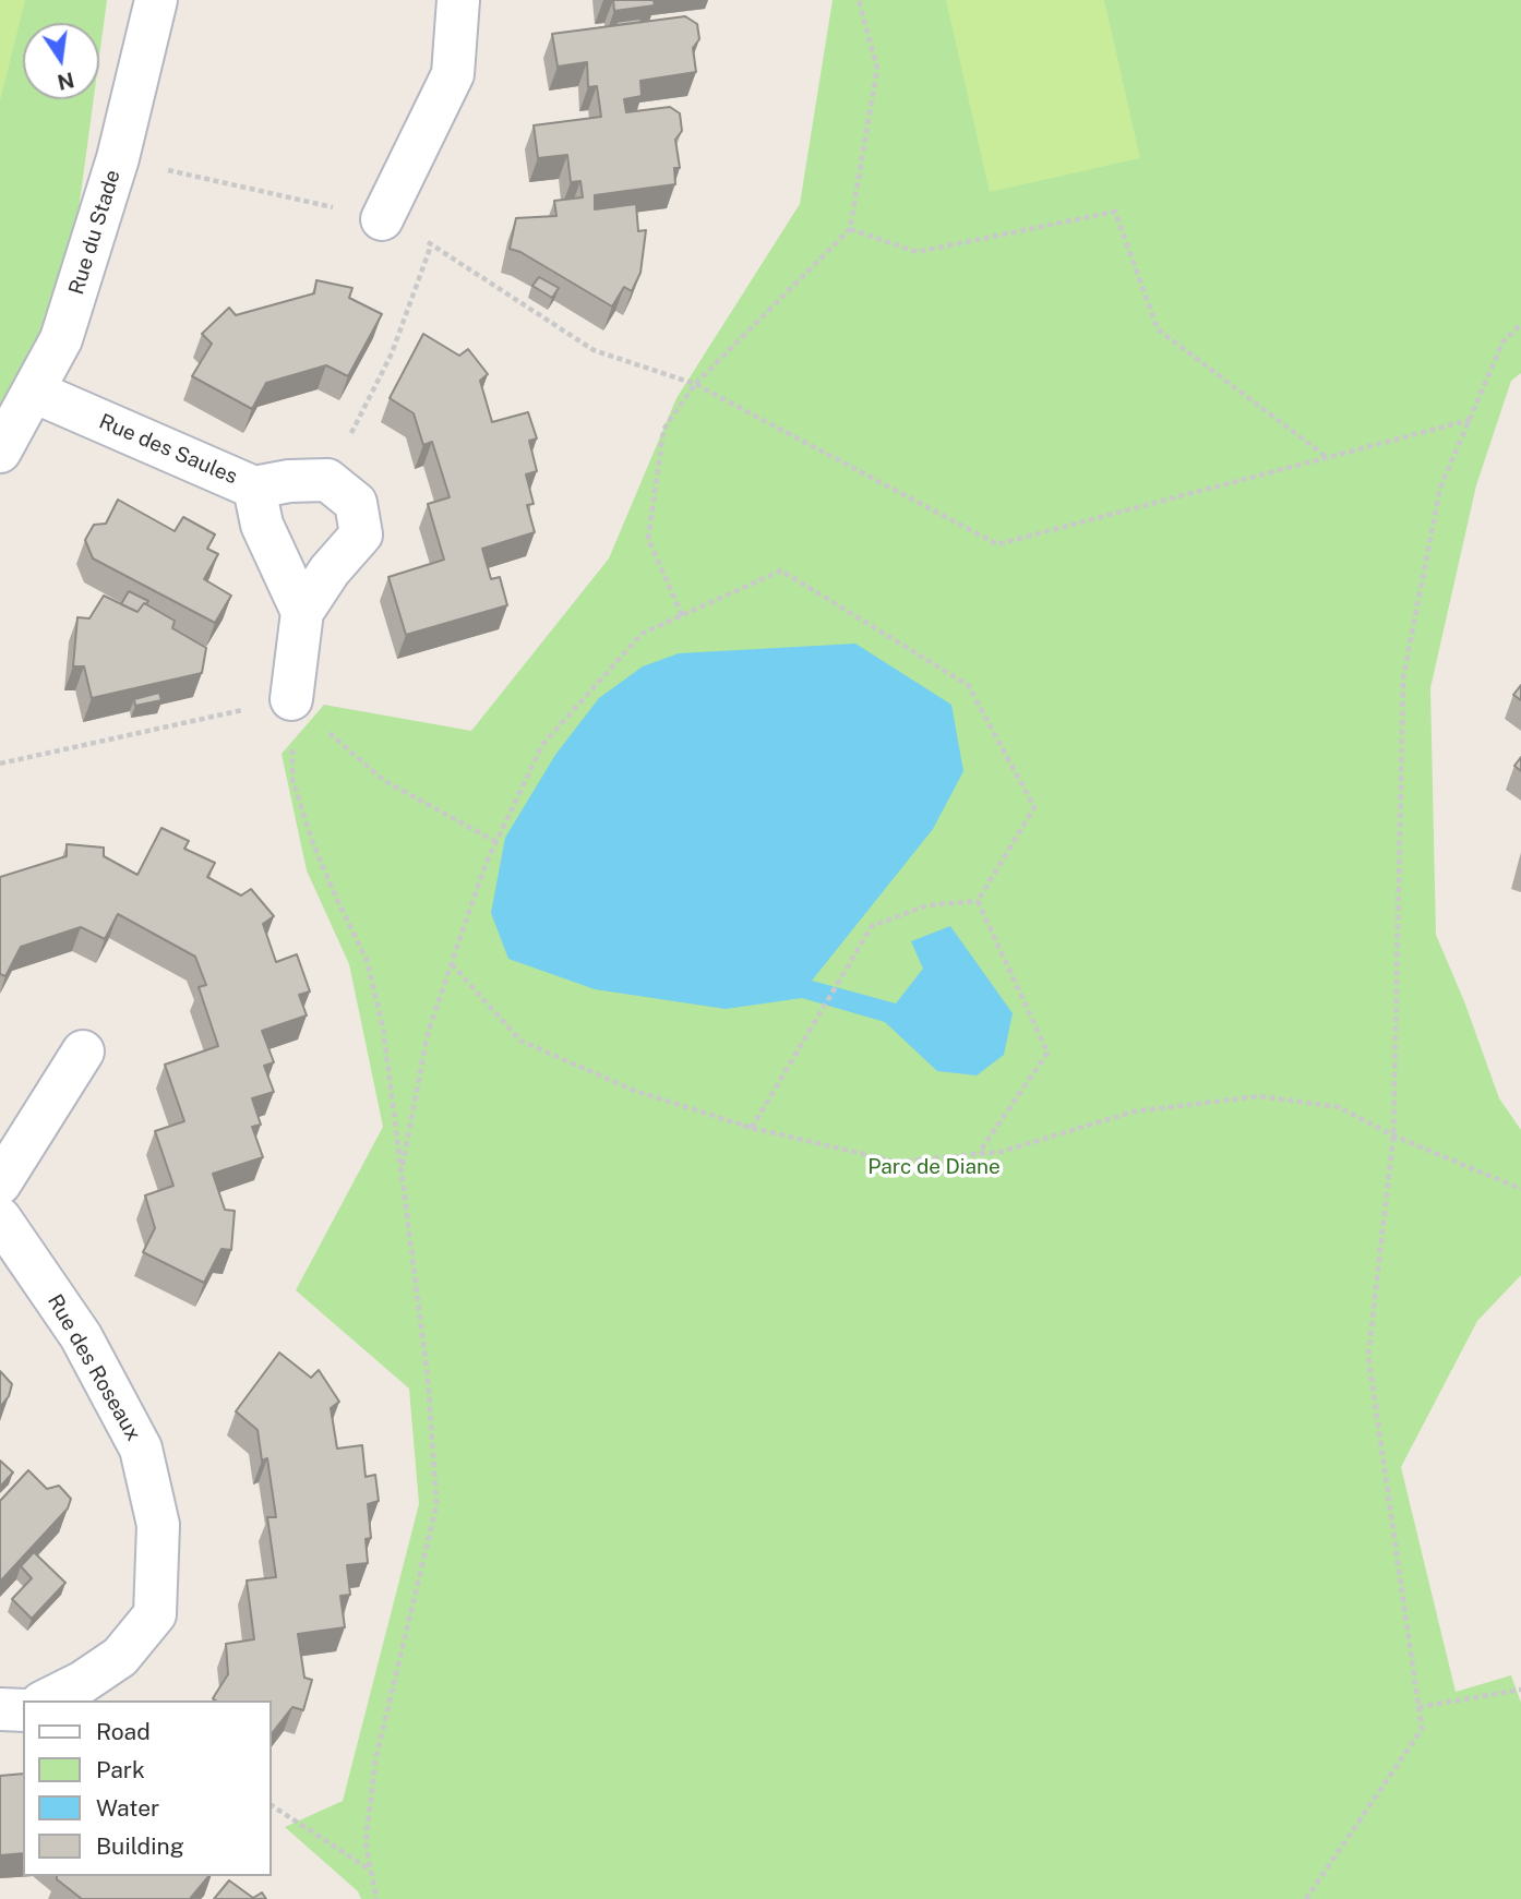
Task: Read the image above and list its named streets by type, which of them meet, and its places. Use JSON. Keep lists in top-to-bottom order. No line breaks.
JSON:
{"streets":{"street":["Rue du Stade","Rue des Saules","Rue des Roseaux"]},"crossings":[["Rue du Stade","Rue des Saules"]],"parks":["Parc de Diane"],"legend":["Road","Park","Water","Building"],"north":"bottom"}
